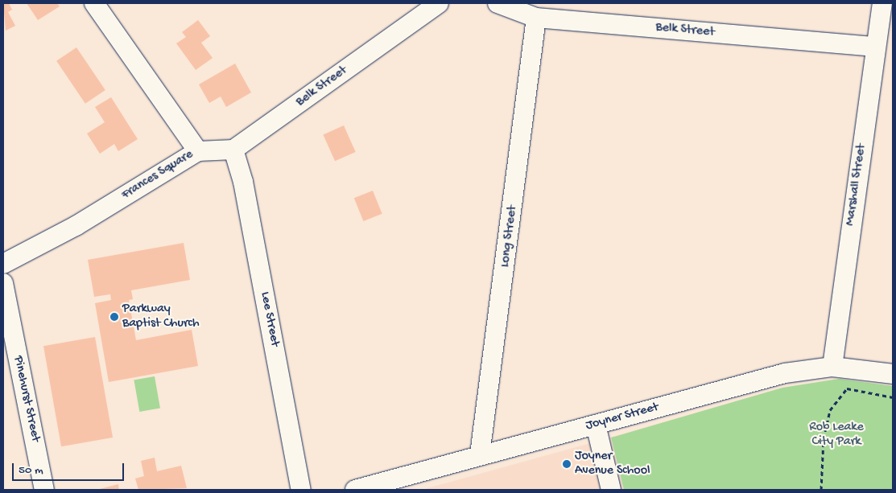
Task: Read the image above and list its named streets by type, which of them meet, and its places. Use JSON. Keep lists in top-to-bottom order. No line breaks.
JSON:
{"streets":{"street":["Belk Street","Frances Square","Marshall Street","Long Street","Lee Street","Pinehurst Street","Joyner Street"]},"crossings":[["Belk Street","Marshall Street"],["Belk Street","Long Street"],["Belk Street","Lee Street"],["Marshall Street","Joyner Street"],["Long Street","Joyner Street"]],"parks":["Rob Leake City Park"],"places":["Parkway Baptist Church","Joyner Avenue School"],"scale_bar":"50 m"}
